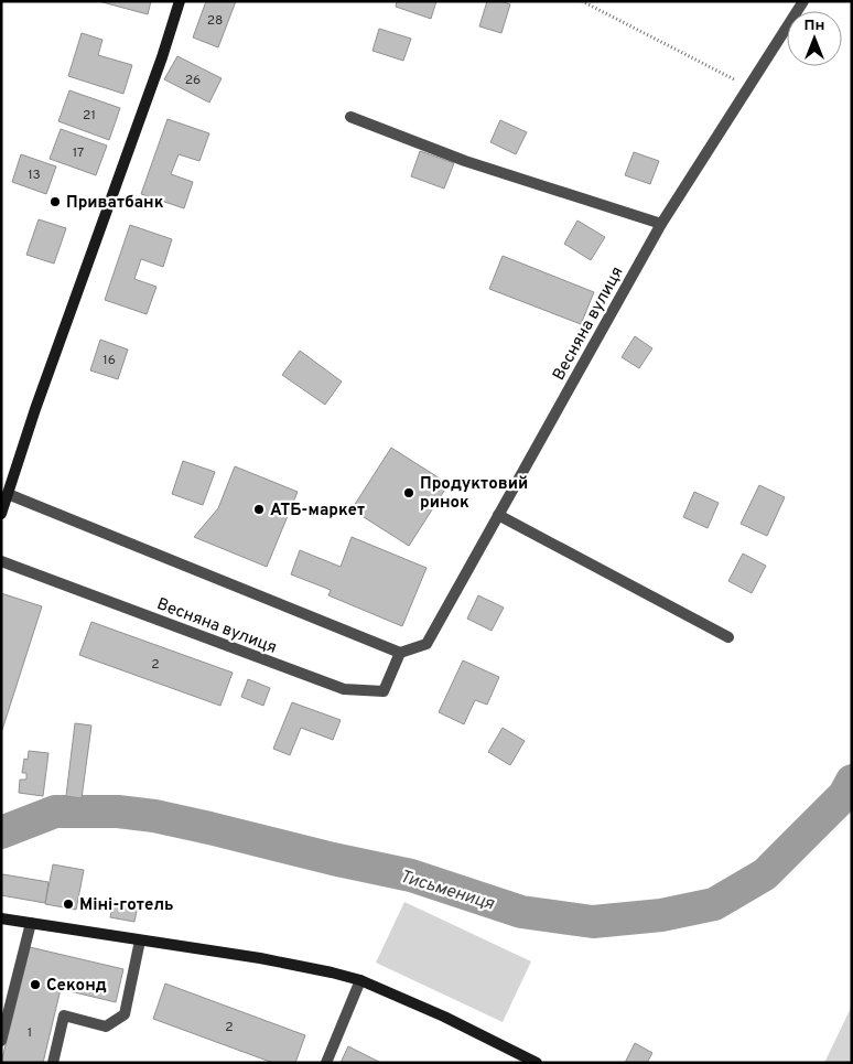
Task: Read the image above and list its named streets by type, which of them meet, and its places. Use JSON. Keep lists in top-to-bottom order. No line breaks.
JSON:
{"streets":{"street":["Весняна вулиця"]},"water":["Тисьмениця"],"places":["Приватбанк","Продуктовий ринок","АТБ-маркет","Міні-готель","Секонд"],"house_numbers":["28","26","21","17","13","16","2","2","1"],"north":"top"}
